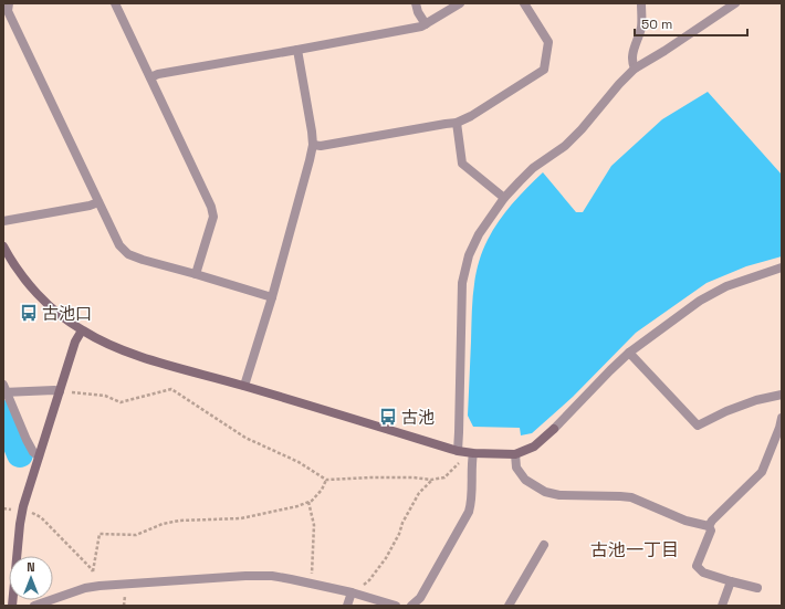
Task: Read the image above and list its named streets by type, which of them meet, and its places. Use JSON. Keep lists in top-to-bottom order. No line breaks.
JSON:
{"districts":["古池一丁目"],"places":{"bus stop":["古池口","古池"]},"scale_bar":"50 m","north":"top"}
